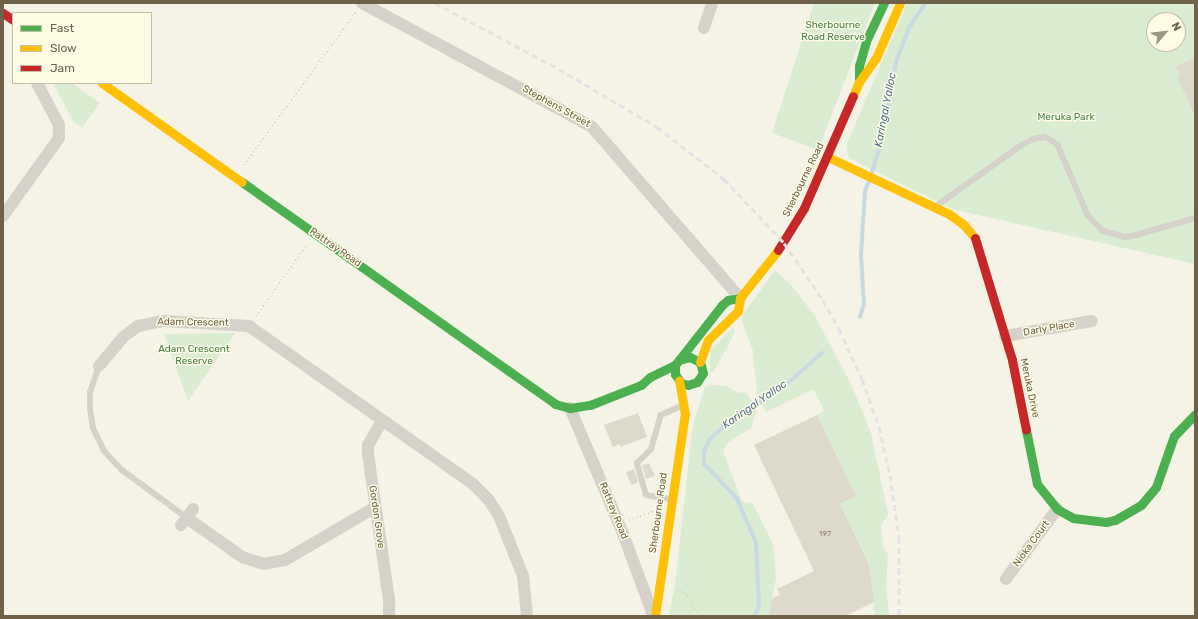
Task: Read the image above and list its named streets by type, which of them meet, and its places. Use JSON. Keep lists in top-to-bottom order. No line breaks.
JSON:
{"streets":{"street":["Stephens Street","Sherbourne Road","Rattray Road","Adam Crescent","Darly Place","Meruka Drive","Gordon Grove","Nioka Court"]},"crossings":[["Stephens Street","Sherbourne Road"],["Sherbourne Road","Rattray Road"],["Sherbourne Road","Meruka Drive"],["Adam Crescent","Gordon Grove"],["Darly Place","Meruka Drive"],["Meruka Drive","Nioka Court"]],"water":["Karingal Yalloc"],"parks":["Sherbourne Road Reserve","Meruka Park","Adam Crescent Reserve"],"house_numbers":["197"],"legend":["Fast","Slow","Jam"],"north":"top right"}
